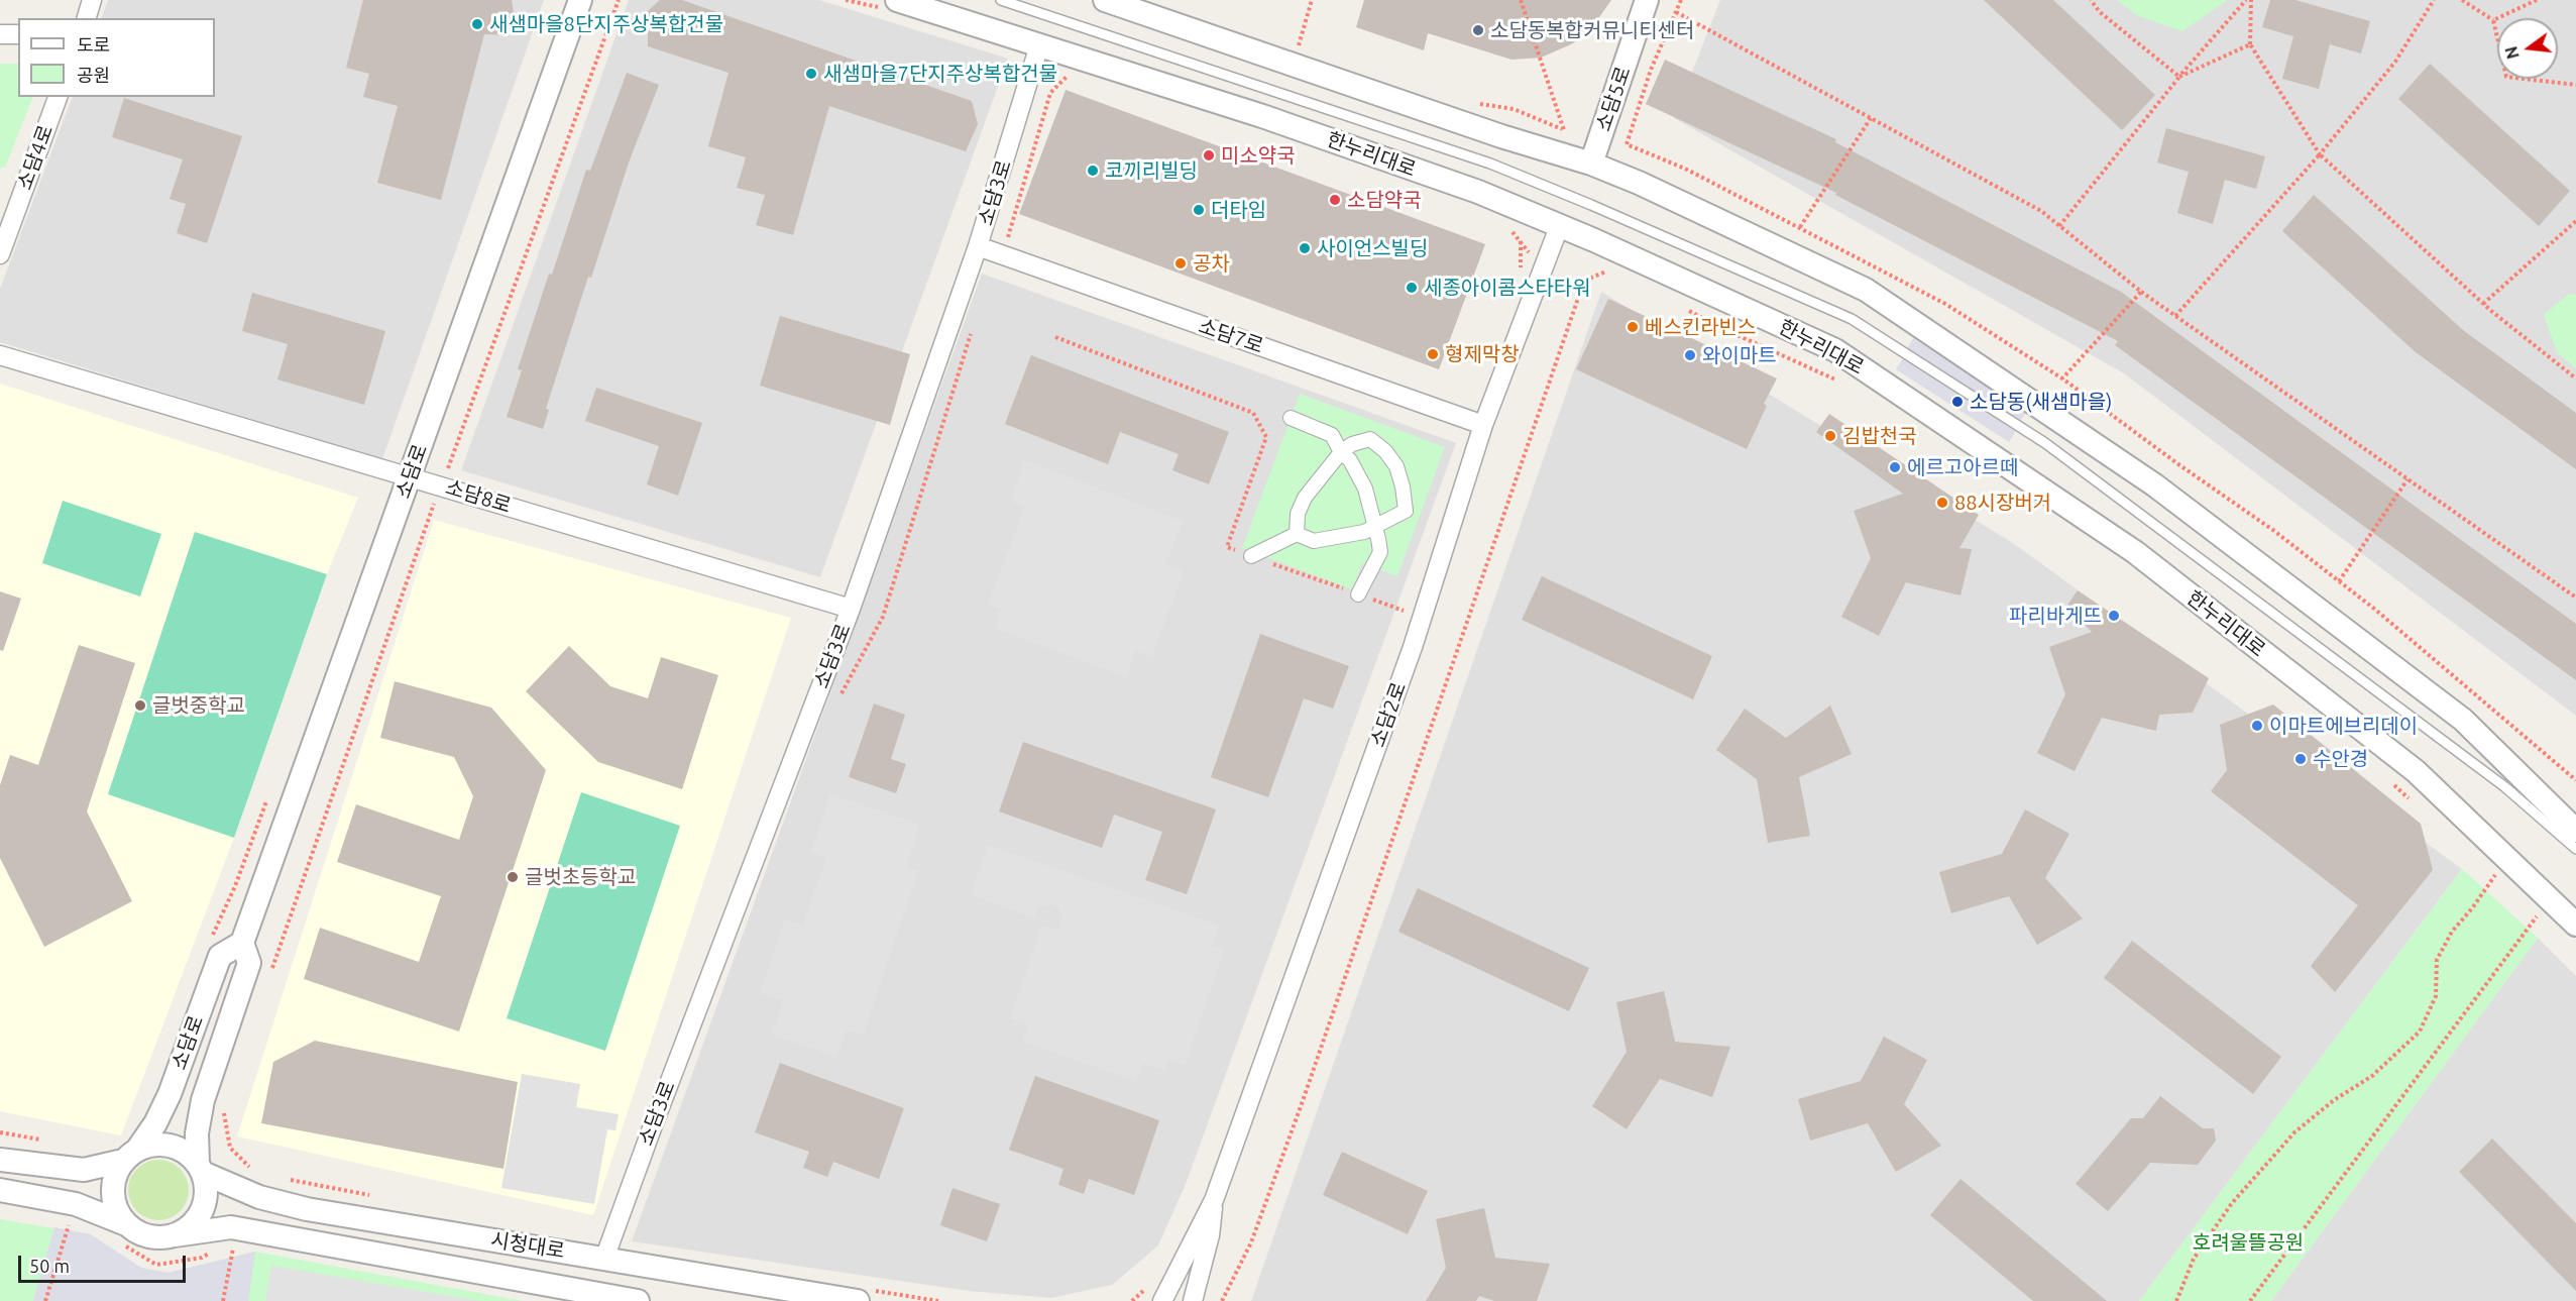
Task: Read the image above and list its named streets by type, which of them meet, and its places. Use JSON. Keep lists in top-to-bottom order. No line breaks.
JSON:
{"streets":{"street":["소담5로","한누리대로","소담4로","소담3로","소담7로","소담로","소담8로","소담2로","시청대로"]},"crossings":[["한누리대로","소담3로"],["한누리대로","소담2로"],["소담3로","소담7로"],["소담3로","소담8로"],["소담3로","시청대로"],["소담7로","소담2로"],["소담로","소담8로"],["소담로","시청대로"]],"parks":["호려울뜰공원"],"places":["새샘마을8단지주상복합건물","소담동복합커뮤니티센터","새샘마을7단지주상복합건물","미소약국","코끼리빌딩","소담약국","더타임","사이언스빌딩","공차","세종아이콤스타타워","베스킨라빈스","형제막창","와이마트","소담동(새샘마을)","김밥천국","에르고아르떼","88시장버거","파리바게뜨","글벗중학교","이마트에브리데이","수안경","글벗초등학교"],"legend":["도로","공원"],"scale_bar":"50 m","north":"left"}
